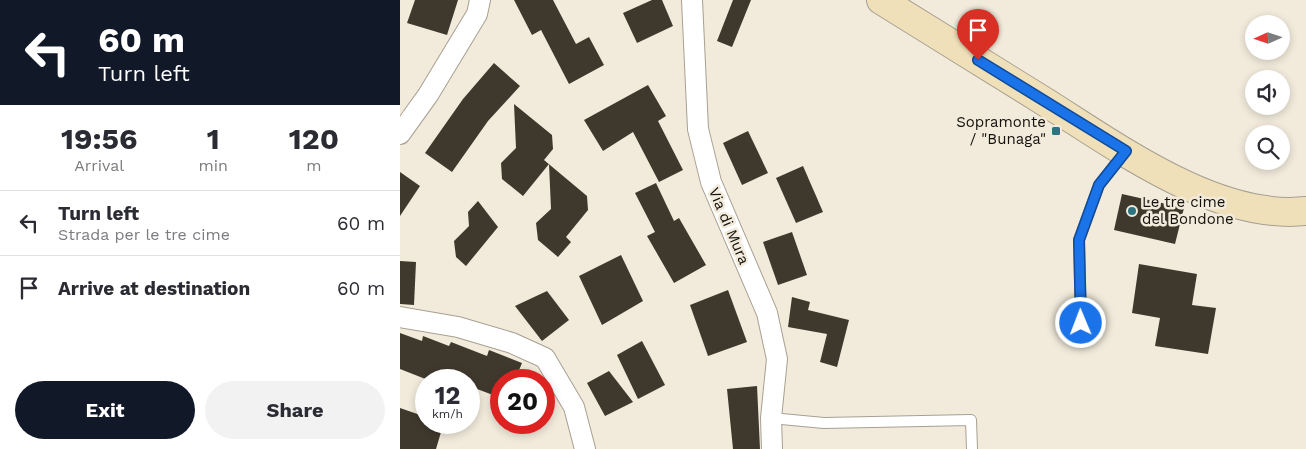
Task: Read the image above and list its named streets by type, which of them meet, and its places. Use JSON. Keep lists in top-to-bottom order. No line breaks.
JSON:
{"streets":{"street":["Via di Mura"]},"places":{"transit":["Sopramonte / \"Bunaga\""],"other":["Le tre cime del Bondone"]},"north":"left","page":{"turn":["60 m","Turn left"],"eta":["19:56","Arrival","1","min","120","m"],"list":[{"name":"Turn left","note":"Strada per le tre cime","value":"60 m"},{"name":"Arrive at destination","value":"60 m"}],"speed":"12 km/h","limit":"20","buttons":["Exit","Share"]}}
